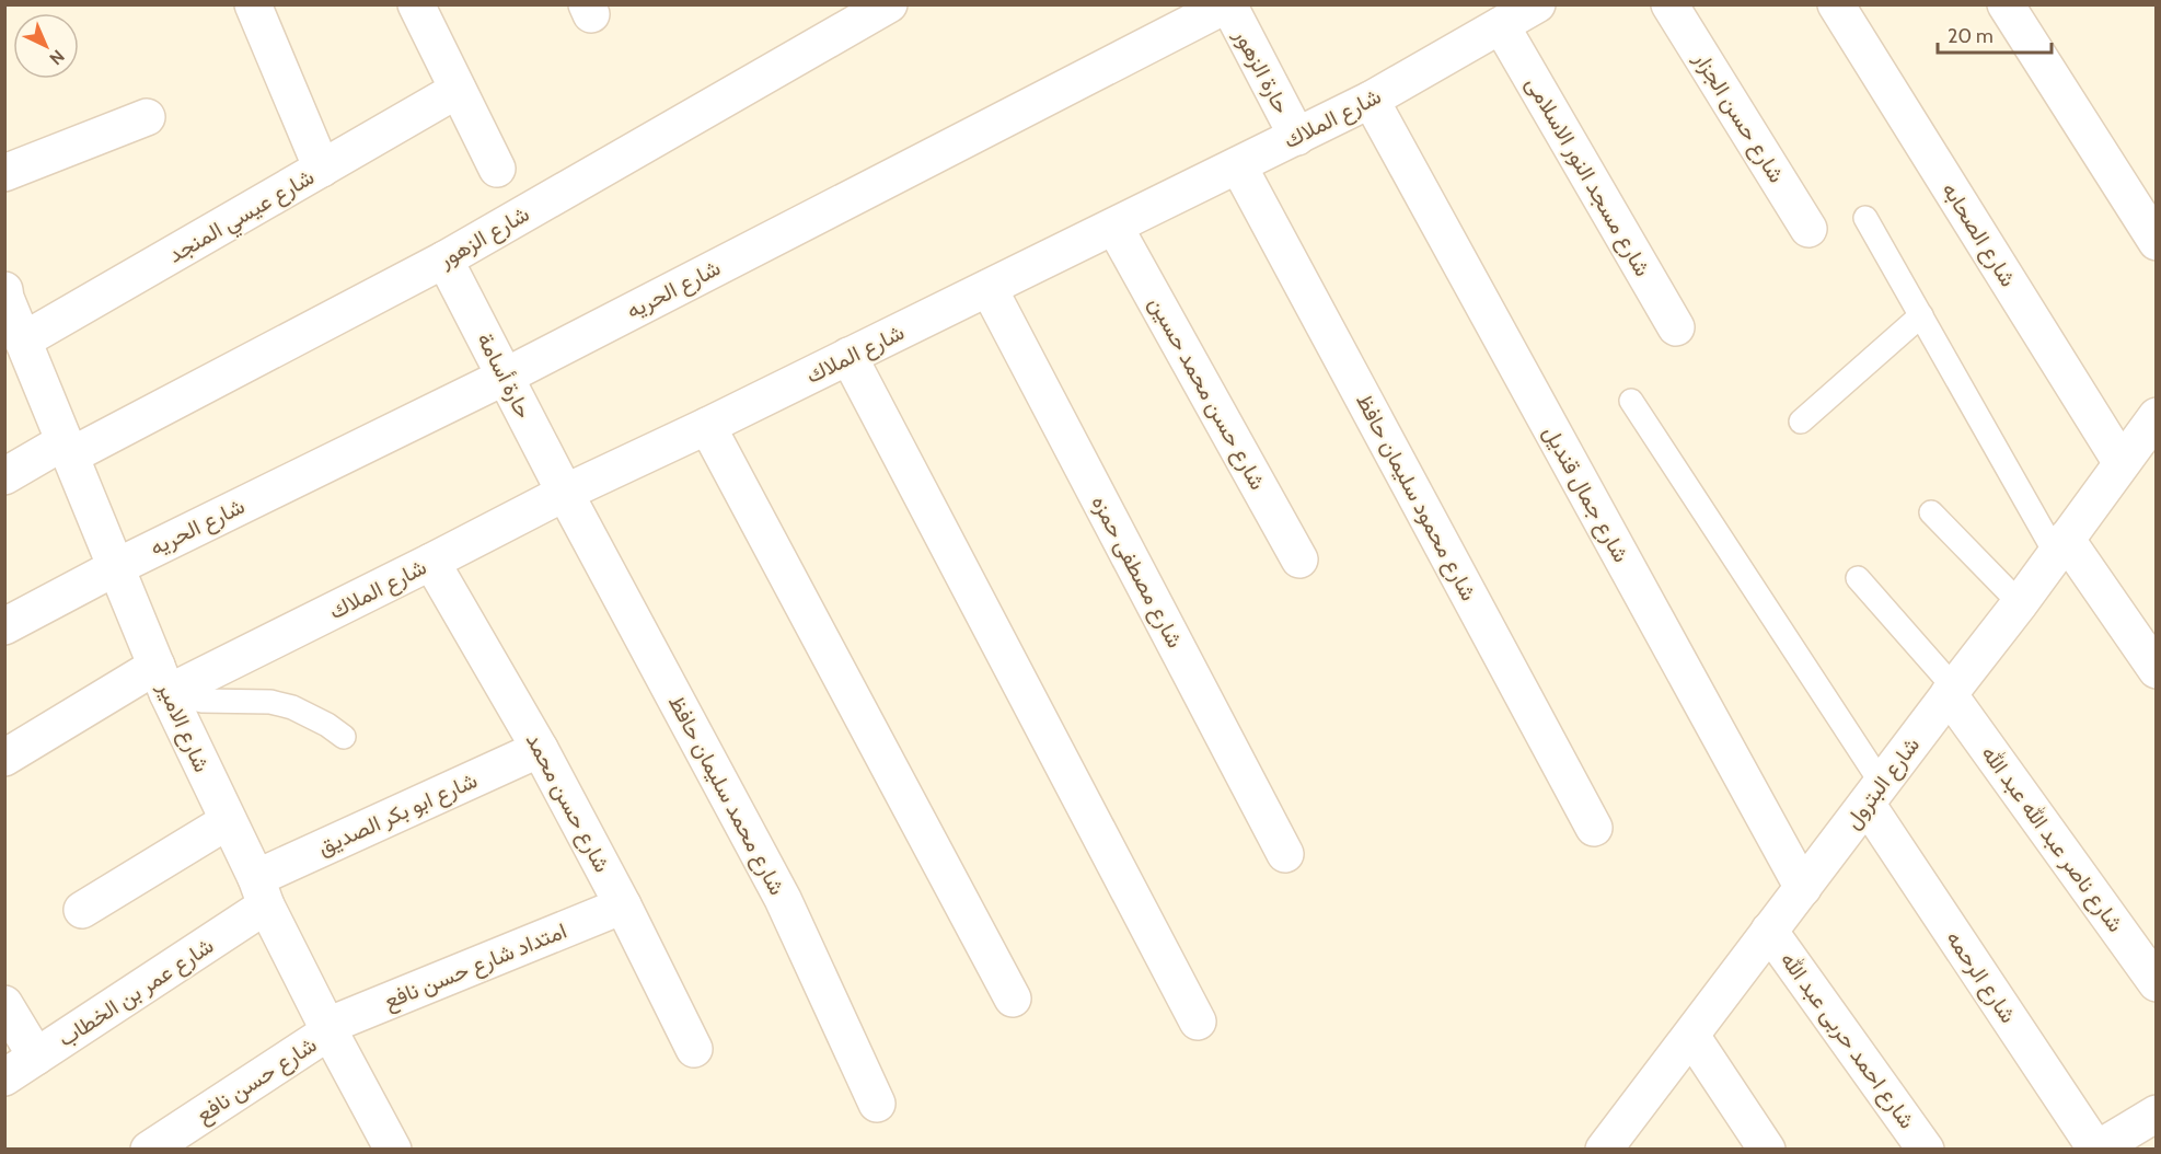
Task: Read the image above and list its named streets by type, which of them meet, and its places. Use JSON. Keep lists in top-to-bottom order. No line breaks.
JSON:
{"streets":{"street":["حارة الزهور","شارع حسن الجزار","شارع الملاك","شارع مسجد النور الاسلامى","شارع عيسي المنجد","شارع الصحابه","شارع الزهور","شارع الحريه","حارة أسامة","شارع حسن محمد حسين","شارع جمال قنديل","شارع محمود سليمان حافظ","شارع مصطفى حمزه","شارع الامير","شارع البترول","شارع محمد سليمان حافظ","شارع حسن محمد","شارع ابو بكر الصديق","شارع ناصر عبد الله عبد الله","امتداد شارع حسن نافع","شارع الرحمه","شارع عمر بن الخطاب","شارع احمد حربى عبد الله","شارع حسن نافع"]},"crossings":[["حارة الزهور","شارع الملاك"],["حارة الزهور","شارع الحريه"],["شارع الملاك","شارع مسجد النور الاسلامى"],["شارع الملاك","حارة أسامة"],["شارع الملاك","شارع حسن محمد حسين"],["شارع الملاك","شارع جمال قنديل"],["شارع الملاك","شارع محمود سليمان حافظ"],["شارع الملاك","شارع مصطفى حمزه"],["شارع الملاك","شارع الامير"],["شارع الملاك","شارع محمد سليمان حافظ"],["شارع الملاك","شارع حسن محمد"],["شارع عيسي المنجد","شارع الامير"],["شارع الصحابه","شارع البترول"],["شارع الزهور","حارة أسامة"],["شارع الزهور","شارع الامير"],["شارع الحريه","حارة أسامة"],["شارع الحريه","شارع الامير"],["حارة أسامة","شارع محمد سليمان حافظ"],["شارع جمال قنديل","شارع البترول"],["شارع الامير","شارع ابو بكر الصديق"],["شارع الامير","امتداد شارع حسن نافع"],["شارع الامير","شارع عمر بن الخطاب"],["شارع الامير","شارع حسن نافع"],["شارع البترول","شارع ناصر عبد الله عبد الله"],["شارع البترول","شارع الرحمه"],["شارع البترول","شارع احمد حربى عبد الله"],["شارع حسن محمد","شارع ابو بكر الصديق"],["شارع حسن محمد","امتداد شارع حسن نافع"],["شارع ابو بكر الصديق","شارع عمر بن الخطاب"],["امتداد شارع حسن نافع","شارع حسن نافع"]],"scale_bar":"20 m","north":"bottom right"}
